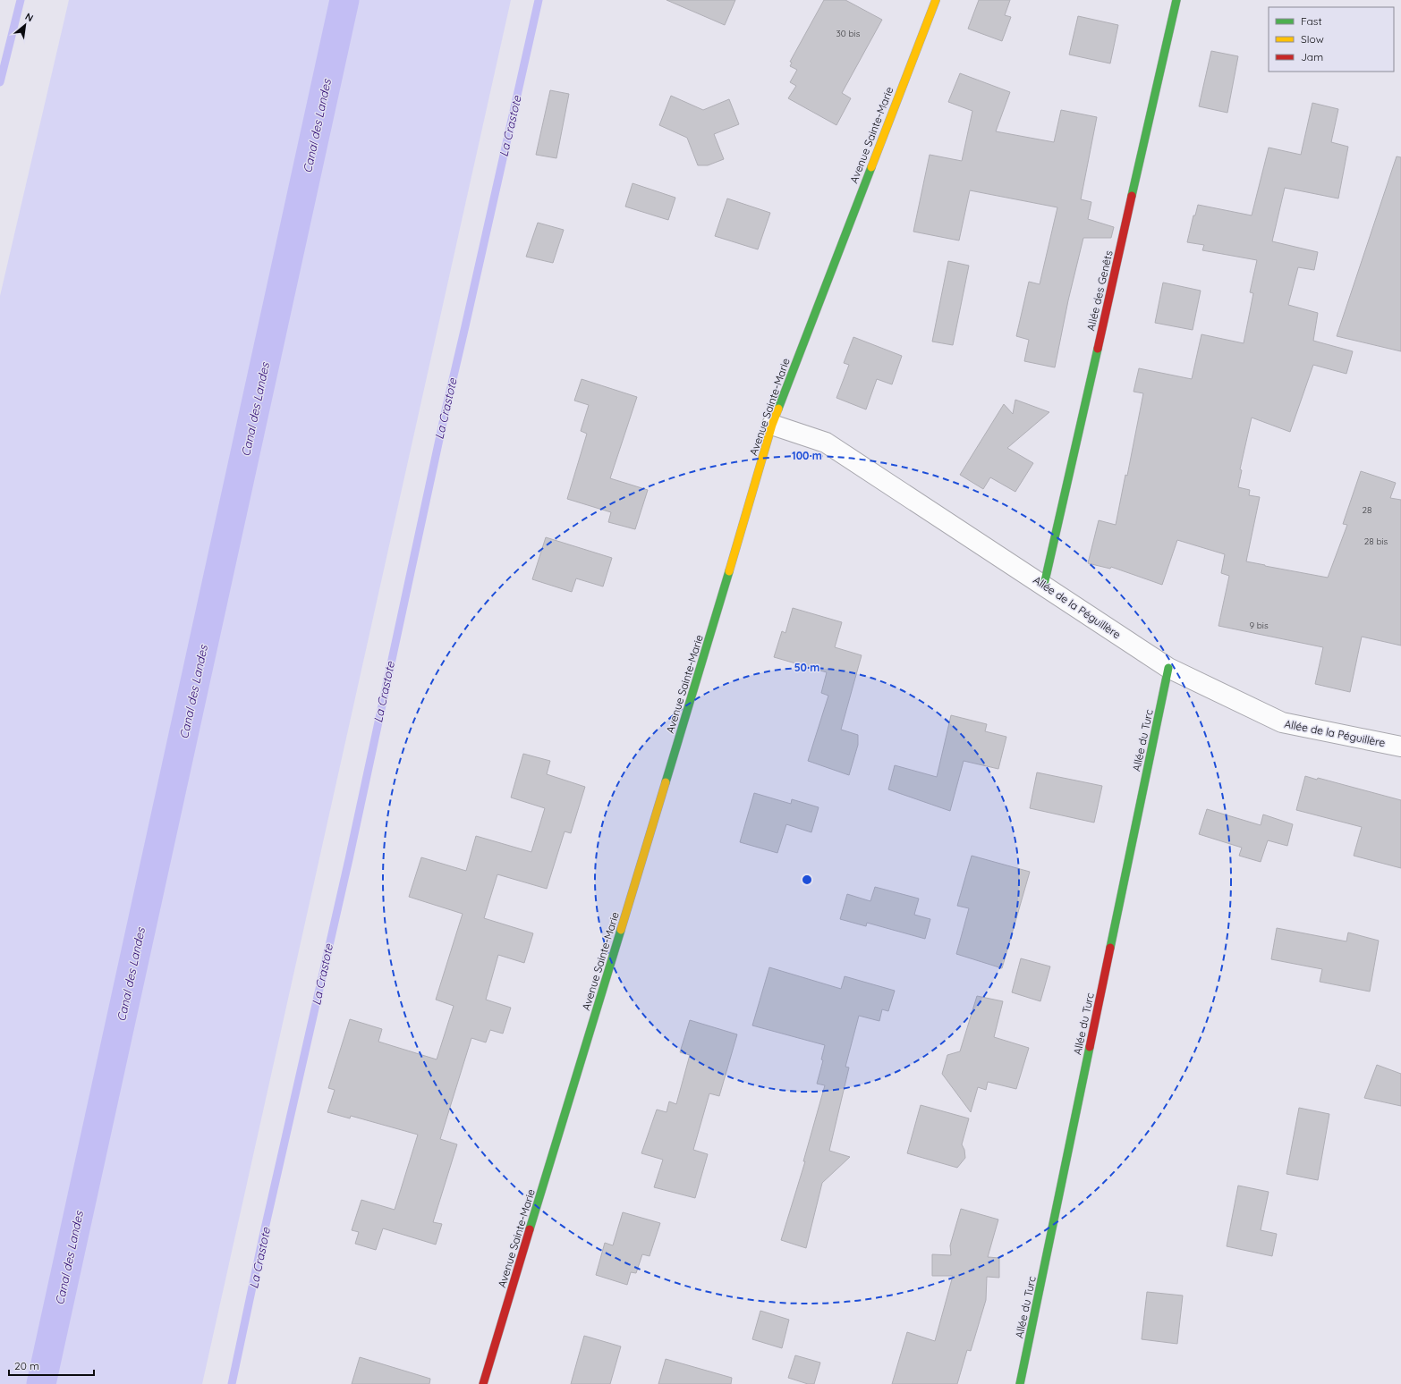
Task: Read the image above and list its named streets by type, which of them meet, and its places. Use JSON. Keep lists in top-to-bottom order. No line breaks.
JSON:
{"streets":{"street":["Avenue Sainte-Marie","Allée des Genêts","Allée de la Péguillère","Allée du Turc"]},"crossings":[["Avenue Sainte-Marie","Allée de la Péguillère"],["Allée des Genêts","Allée de la Péguillère"],["Allée de la Péguillère","Allée du Turc"]],"water":["Canal des Landes","La Crastote"],"house_numbers":["30 bis","28","28 bis","9 bis"],"legend":["Fast","Slow","Jam"],"scale_bar":"20 m","north":"top right","rings":["100 m","50 m"]}
